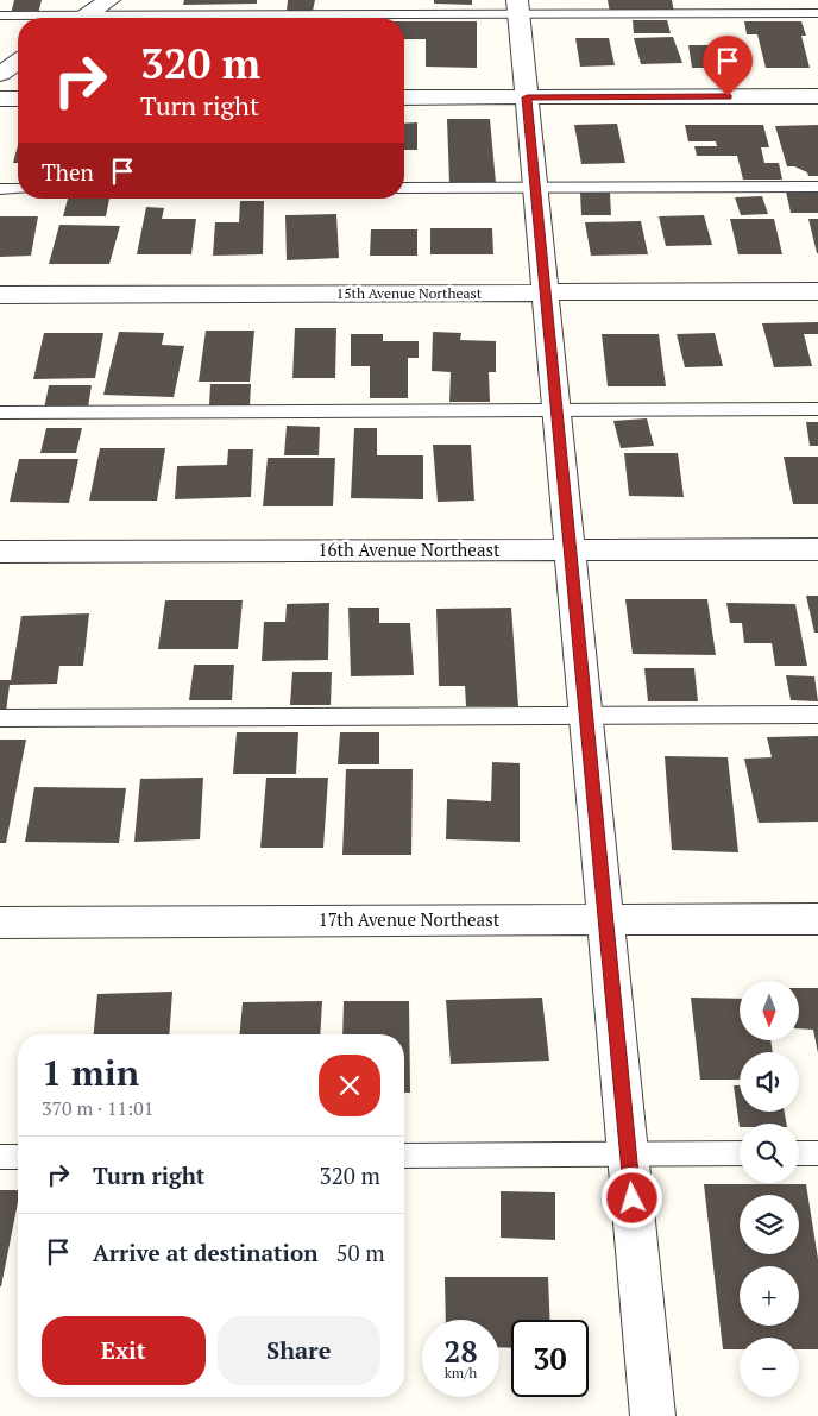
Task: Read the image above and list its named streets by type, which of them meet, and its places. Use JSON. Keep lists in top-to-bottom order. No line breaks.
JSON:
{"streets":{"street":["15th Avenue Northeast","16th Avenue Northeast","17th Avenue Northeast"]},"north":"bottom","page":{"turn":["320 m","Turn right"],"then":"Then","map_buttons":["+","−"],"heading":["1 min","370 m · 11:01"],"list":[{"name":"Turn right","value":"320 m"},{"name":"Arrive at destination","value":"50 m"}],"buttons":["Exit","Share"],"speed":"28 km/h","limit":"30"}}
